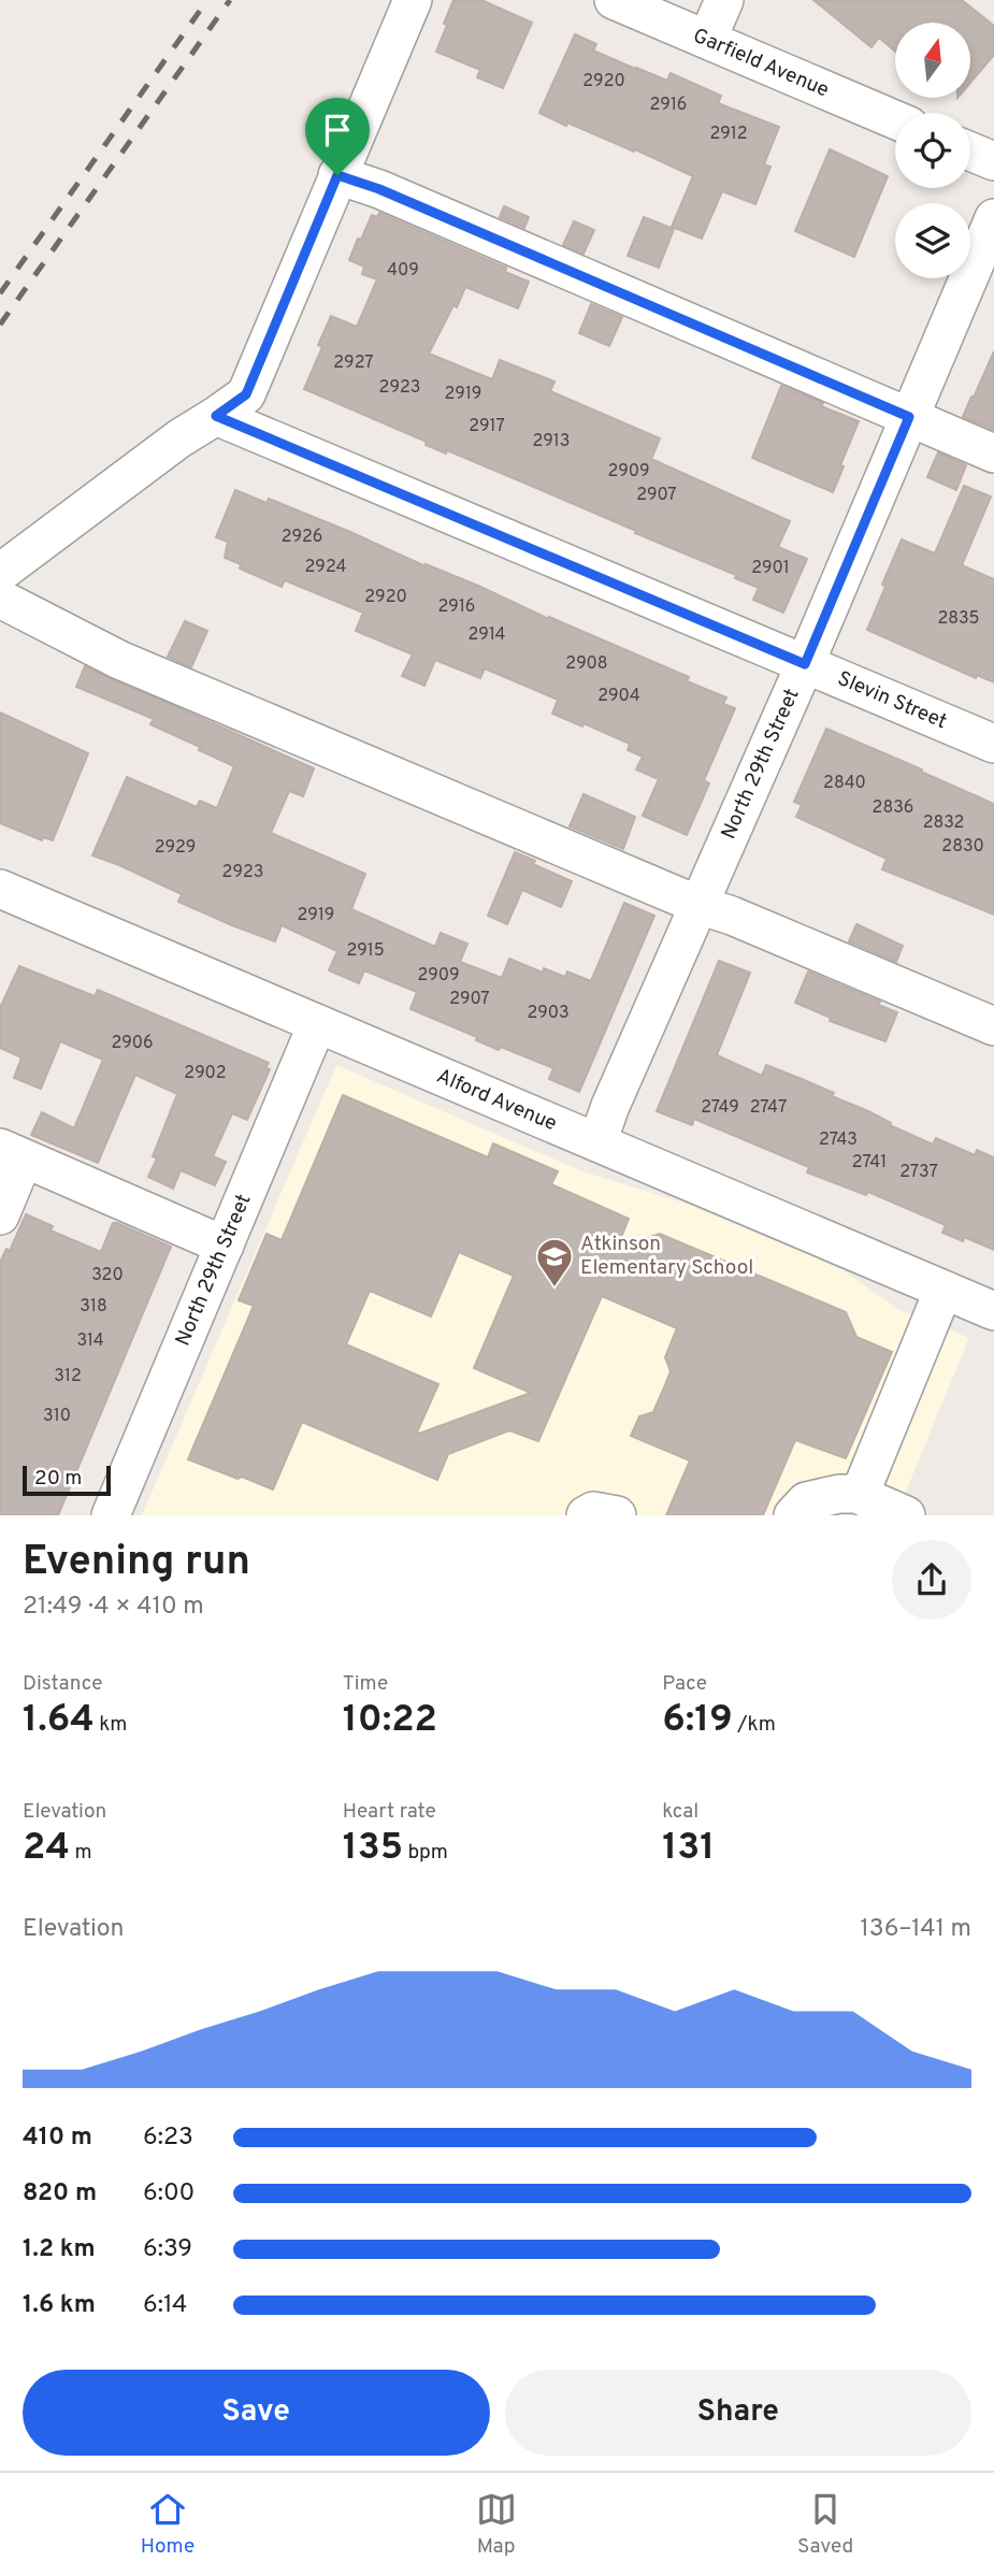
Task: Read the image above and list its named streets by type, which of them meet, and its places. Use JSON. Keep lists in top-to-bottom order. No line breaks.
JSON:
{"streets":{"street":["Garfield Avenue","Slevin Street","North 29th Street","Alford Avenue"]},"crossings":[["Slevin Street","North 29th Street"],["North 29th Street","Alford Avenue"]],"places":{"school or university":["Atkinson Elementary School"]},"house_numbers":["2920","2916","2912","409","2927","2923","2919","2917","2913","2909","2907","2926","2924","2901","2920","2916","2835","2914","2908","2904","2840","2836","2832","2830","2929","2923","2919","2915","2909","2907","2903","2906","2902","2749","2747","2743","2741","2737","320","318","314","312","310"],"scale_bar":"20 m","north":"top","page":{"scale":"20 m","heading":["Evening run","21:49 · 4 × 410 m"],"stats":[["Distance","1.64 km"],["Time","10:22"],["Pace","6:19 /km"],["Elevation","24 m"],["Heart rate","135 bpm"],["kcal","131"]],"chart":["Elevation","136–141 m"],"list":[{"name":"410 m","note":"6:23"},{"name":"820 m","note":"6:00"},{"name":"1.2 km","note":"6:39"},{"name":"1.6 km","note":"6:14"}],"buttons":["Save","Share"],"tabs":["Home","Map","Saved"]}}
